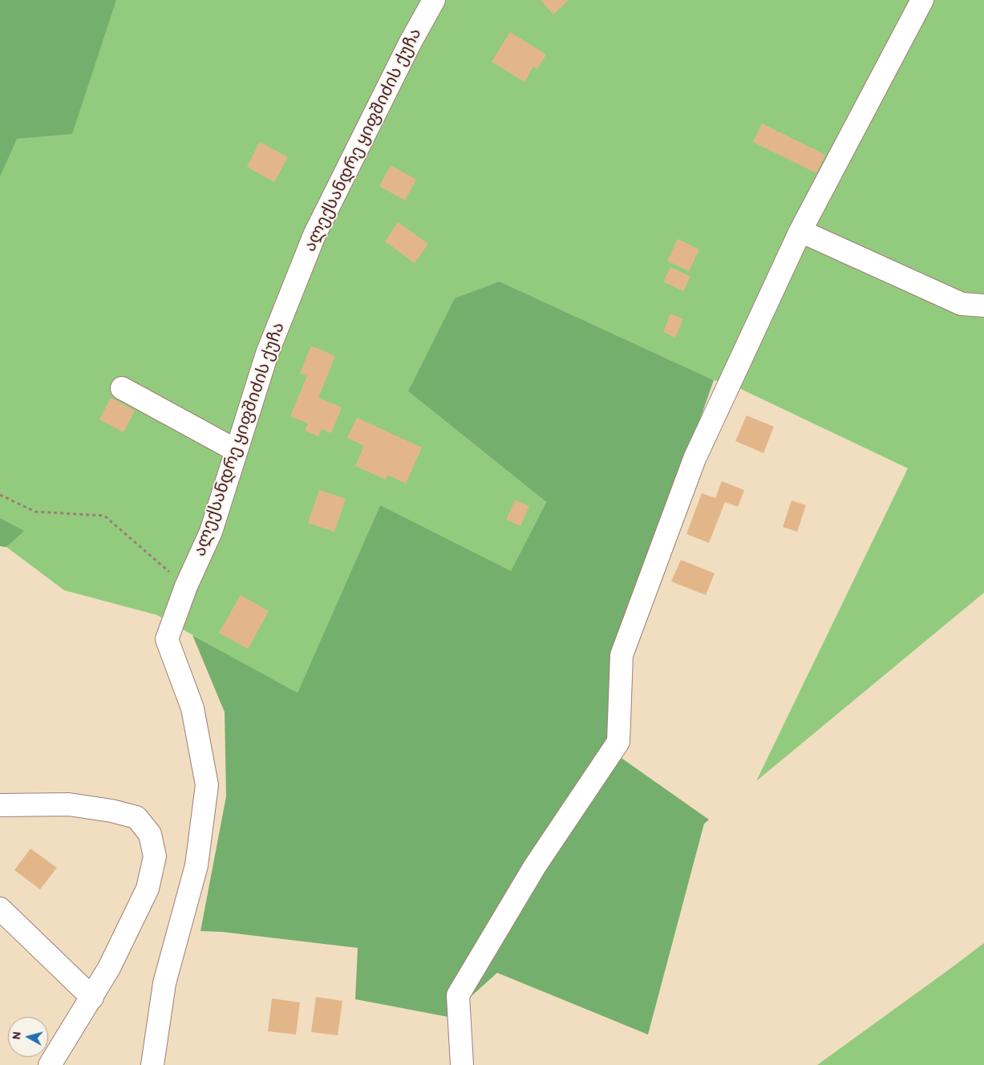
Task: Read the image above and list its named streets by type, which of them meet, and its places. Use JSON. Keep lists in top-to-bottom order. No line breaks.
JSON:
{"streets":{"street":["ალექსანდრე ყიფშიძის ქუჩა"]},"north":"left"}
